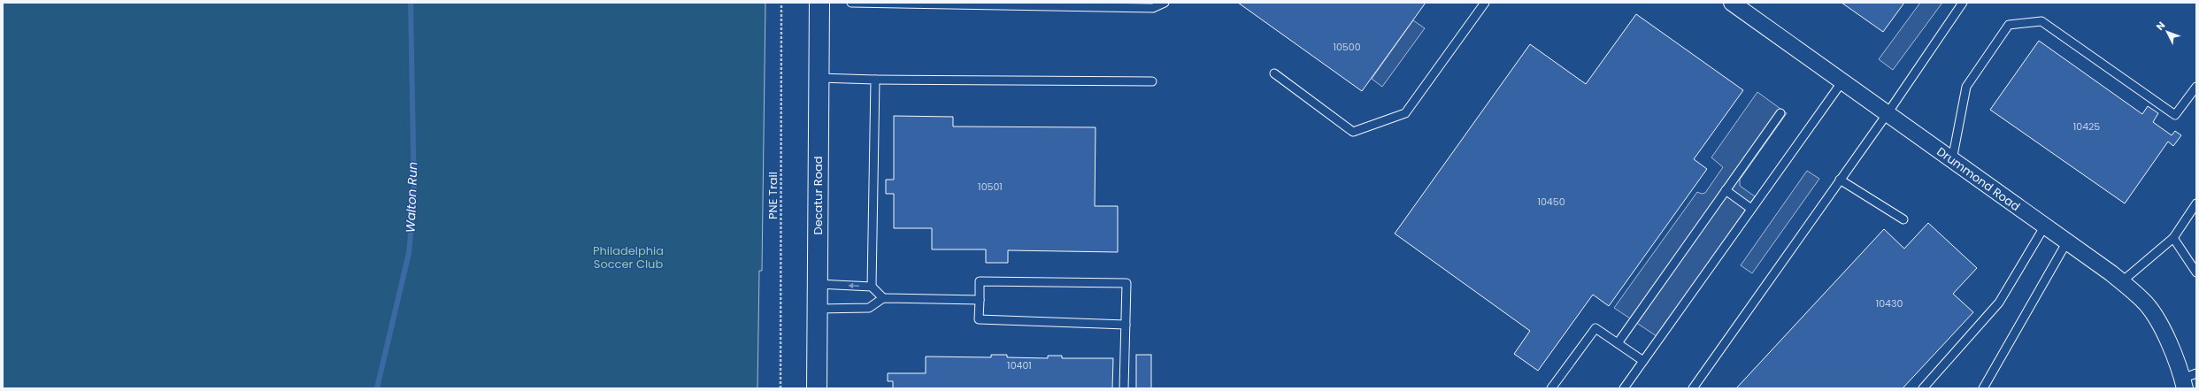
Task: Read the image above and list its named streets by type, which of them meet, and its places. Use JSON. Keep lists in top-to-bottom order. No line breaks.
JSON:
{"streets":{"street":["Drummond Road","Decatur Road"],"path":["PNE Trail"]},"water":["Walton Run"],"parks":["Philadelphia Soccer Club"],"house_numbers":["10500","10425","10501","10450","10430","10401"],"north":"top left"}
